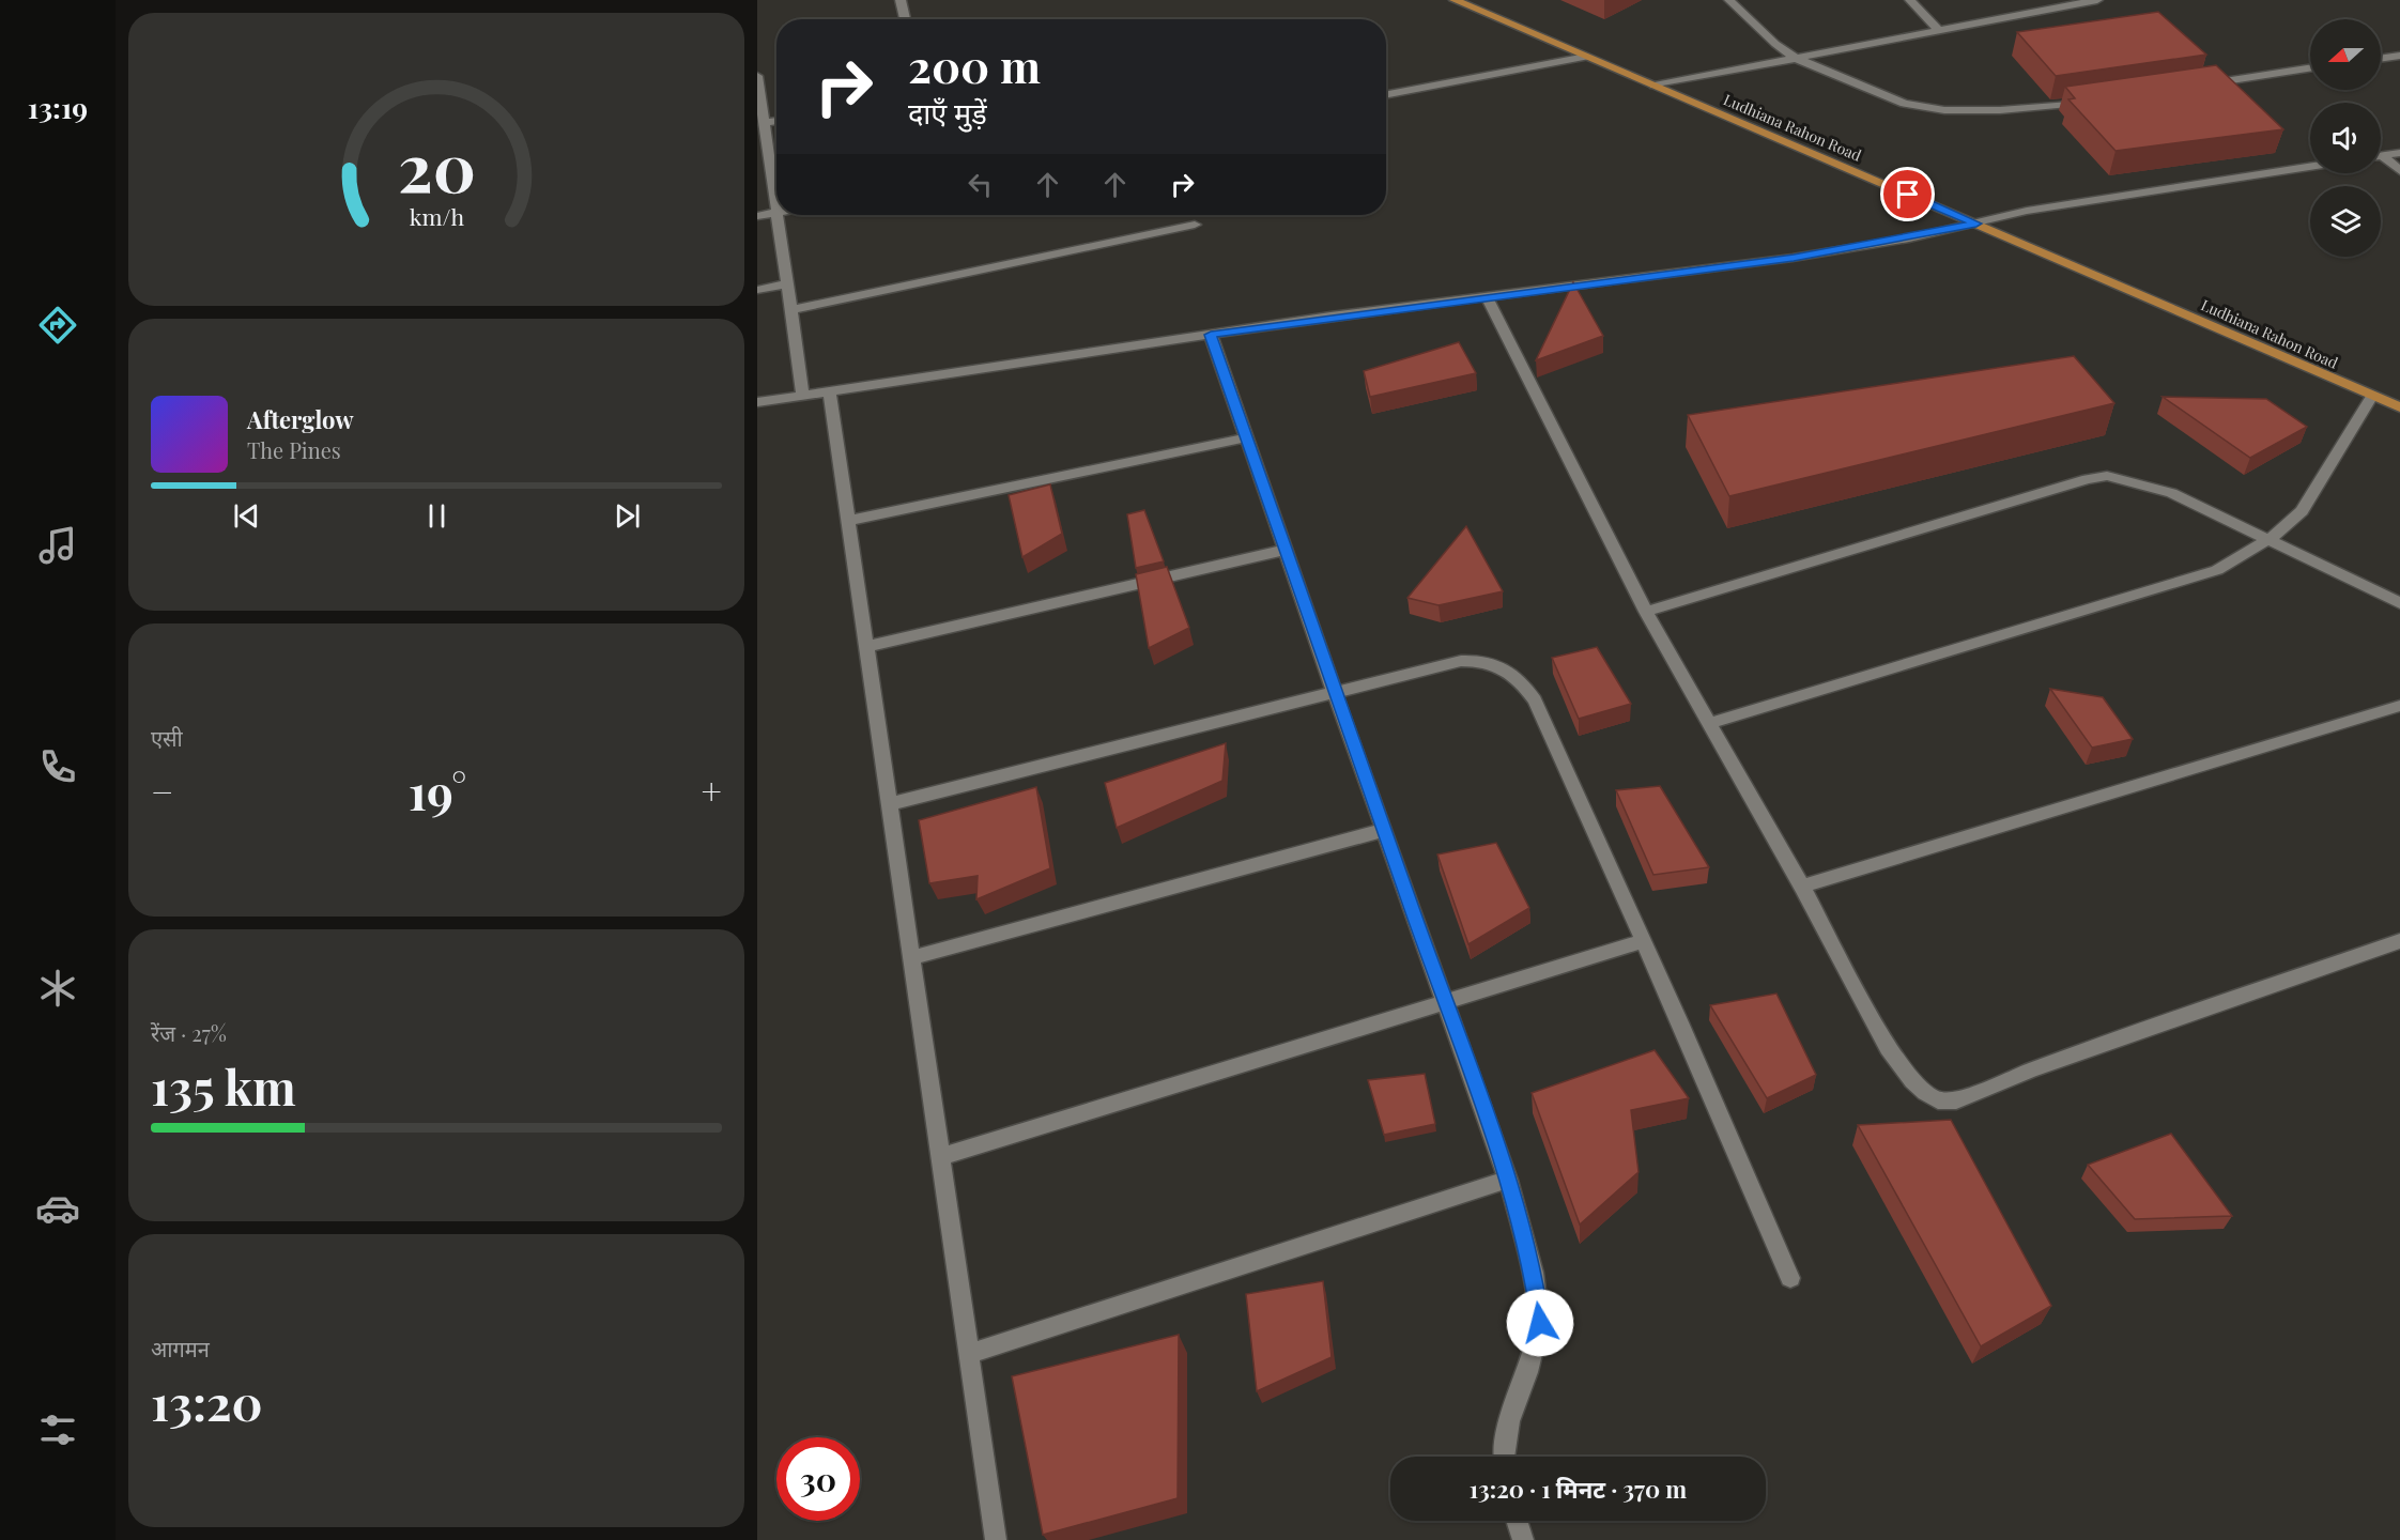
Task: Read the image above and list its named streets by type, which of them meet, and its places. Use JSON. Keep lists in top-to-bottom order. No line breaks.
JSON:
{"streets":{"main road":["Ludhiana Rahon Road"]},"north":"left","page":{"tabs":"13:19","turn":["200 m","दाएँ मुड़ें"],"song":["Afterglow","The Pines"],"tile":["एसी",["रेंज · 27%","135 km"],["आगमन","13:20"]],"heat":["−","19°","+"],"limit":"30","trip":"13:20 · 1 मिनट · 370 m","gauge":["20","km/h"]}}
